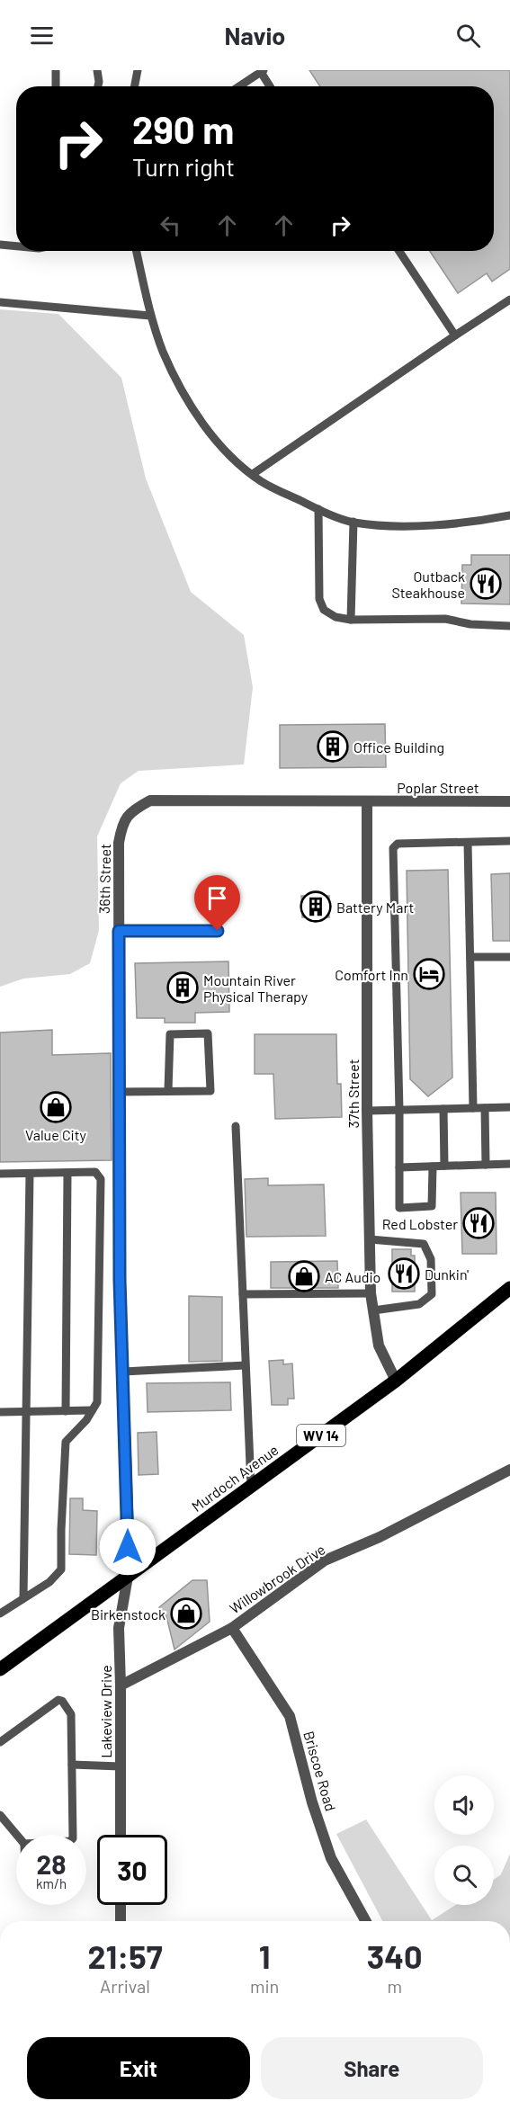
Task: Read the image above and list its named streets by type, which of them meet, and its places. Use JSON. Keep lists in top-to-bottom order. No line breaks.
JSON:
{"streets":{"main road":["WV 14","Murdoch Avenue"],"street":["Poplar Street","36th Street","37th Street","Willowbrook Drive","Lakeview Drive","Briscoe Road"]},"crossings":[["Poplar Street","36th Street"],["Poplar Street","37th Street"],["36th Street","37th Street"],["36th Street","Murdoch Avenue"],["36th Street","Lakeview Drive"],["37th Street","Murdoch Avenue"],["Murdoch Avenue","Lakeview Drive"],["Willowbrook Drive","Lakeview Drive"],["Willowbrook Drive","Briscoe Road"]],"places":{"restaurant":["Outback Steakhouse","Red Lobster","Dunkin'"],"building":["Office Building","Battery Mart","Mountain River Physical Therapy"],"hotel":["Comfort Inn"],"shop":["Value City","AC Audio","Birkenstock"]},"page":{"header":"Navio","turn":["290 m","Turn right"],"speed":"28 km/h","limit":"30","eta":["21:57","Arrival","1","min","340","m"],"buttons":["Exit","Share"]}}
